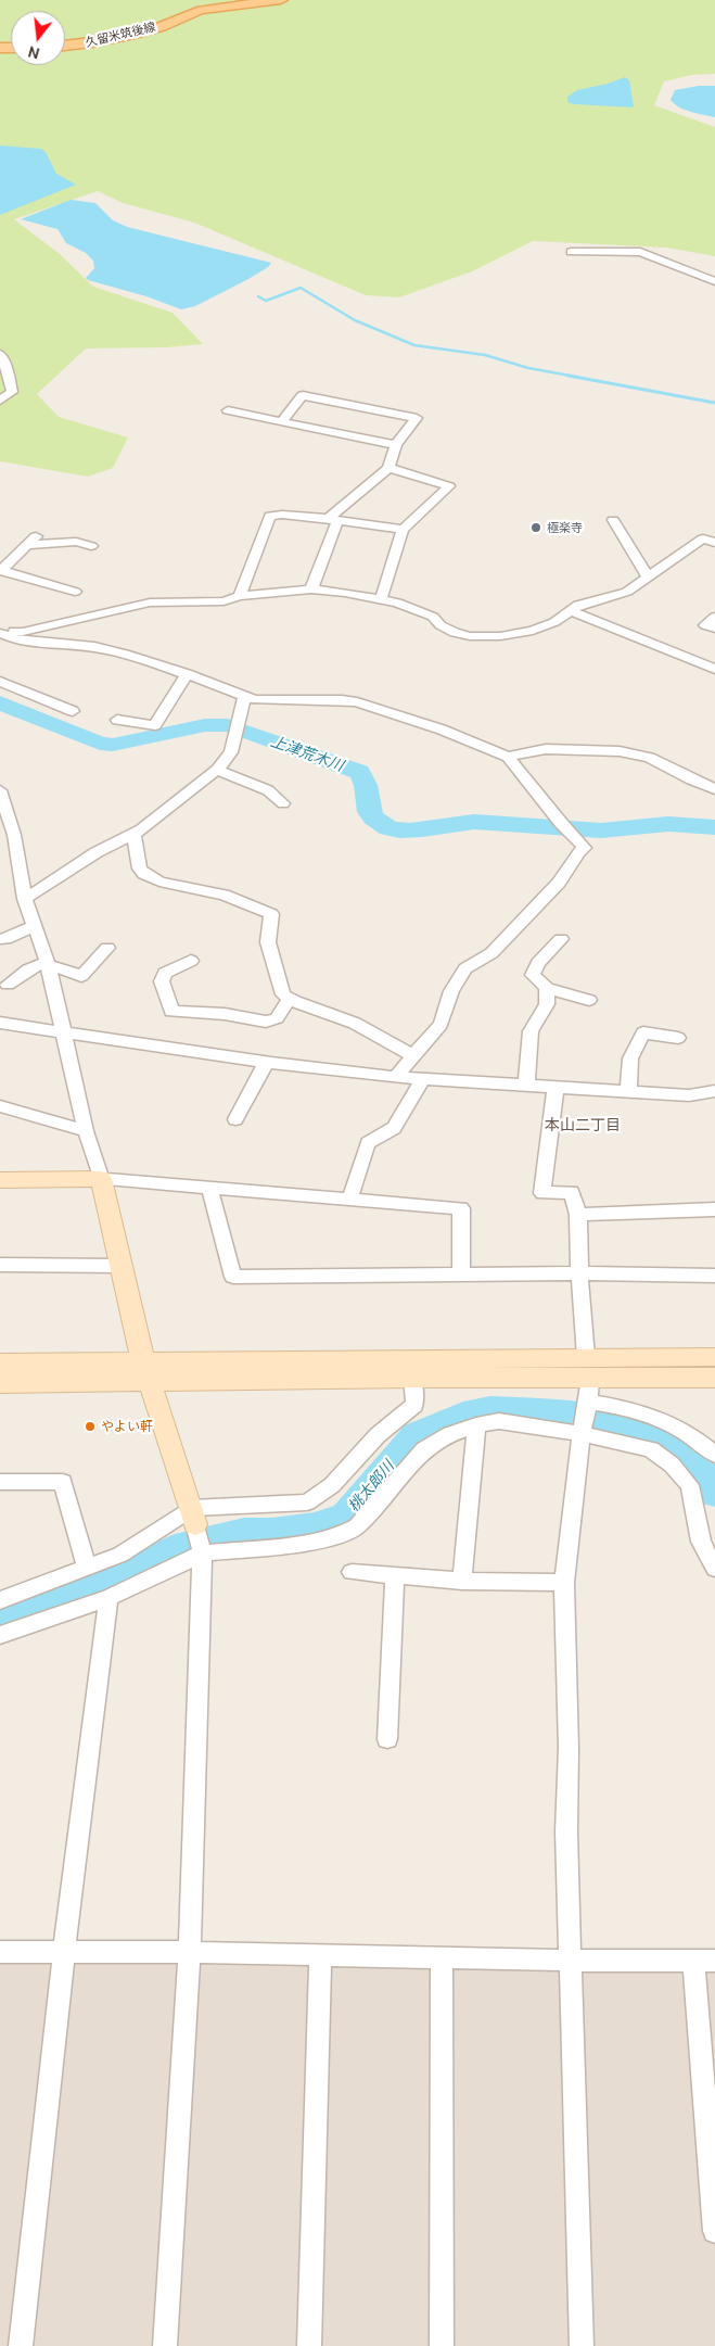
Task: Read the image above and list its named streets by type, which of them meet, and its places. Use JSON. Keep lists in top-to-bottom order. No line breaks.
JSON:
{"streets":{"main road":["久留米筑後線"]},"districts":["本山二丁目"],"water":["上津荒木川","桃太郎川"],"places":["極楽寺","やよい軒"],"north":"bottom"}
